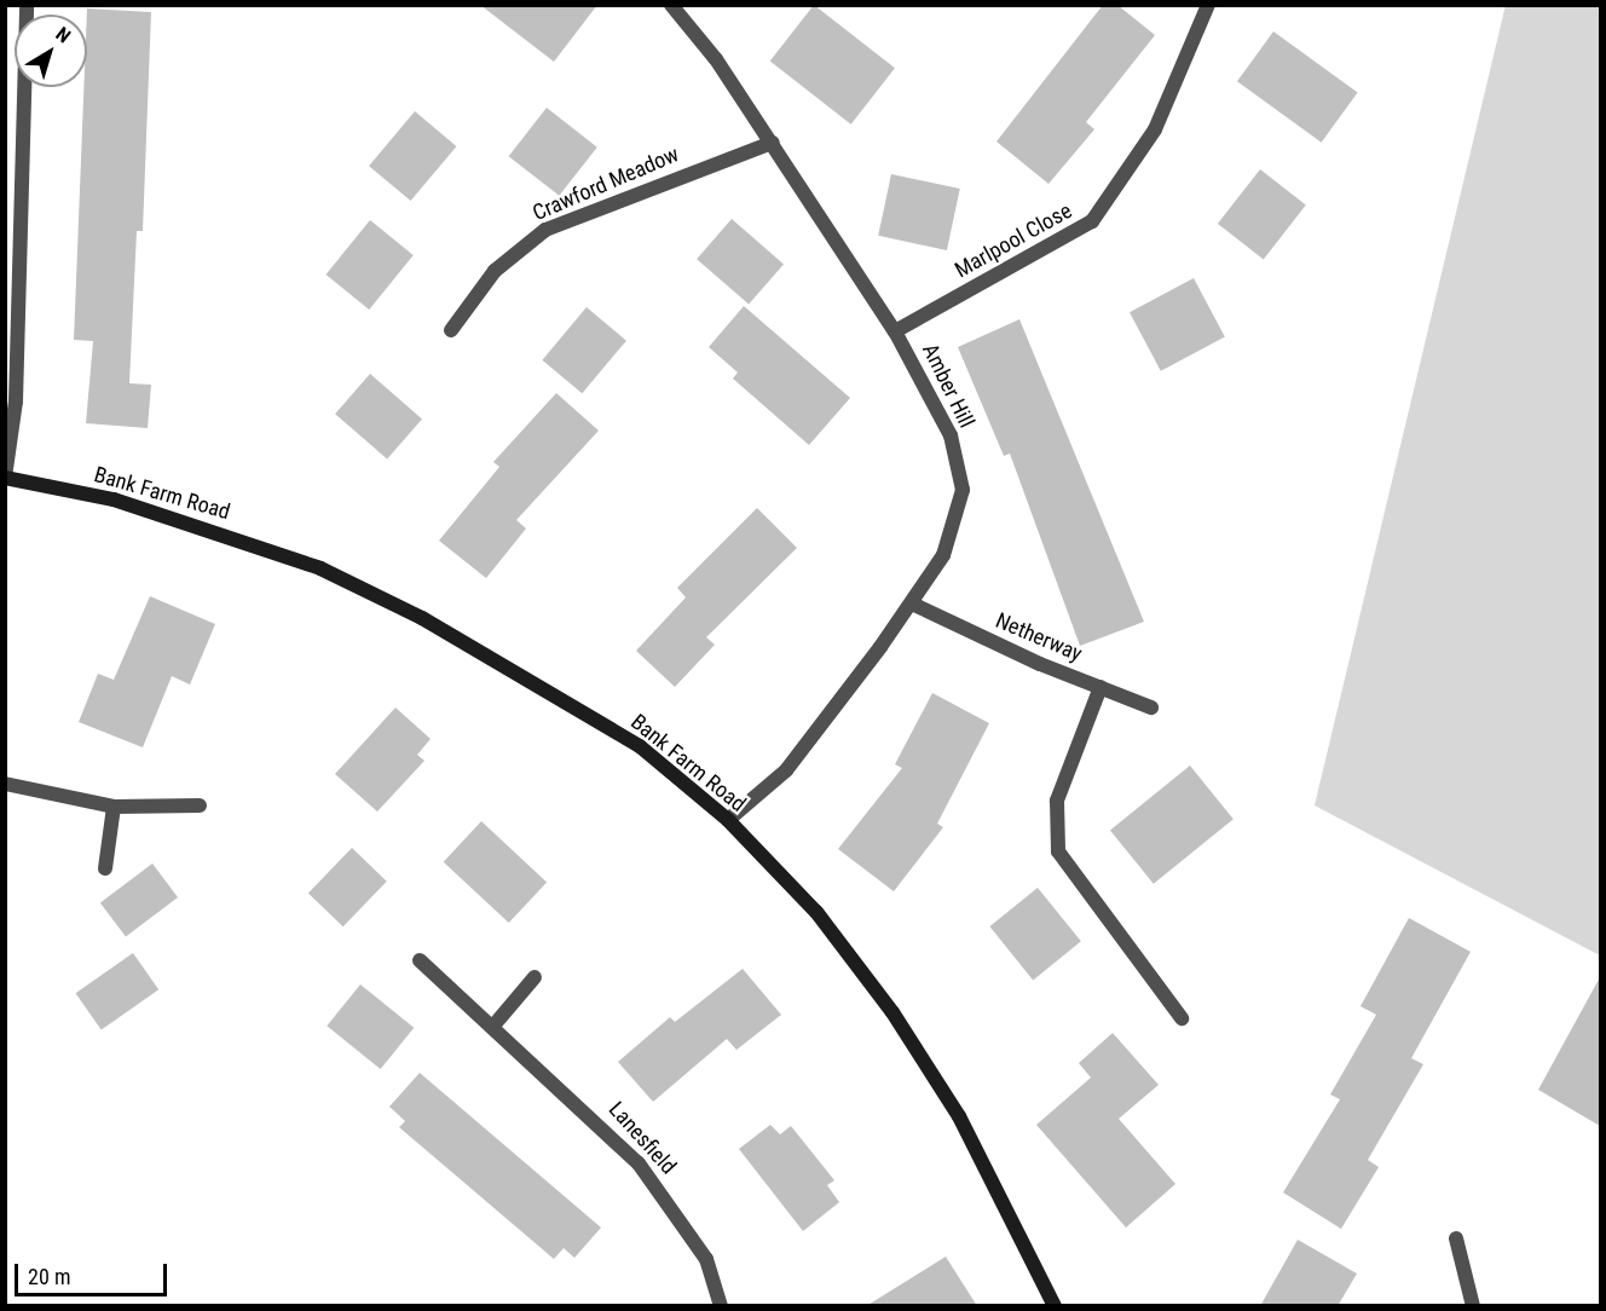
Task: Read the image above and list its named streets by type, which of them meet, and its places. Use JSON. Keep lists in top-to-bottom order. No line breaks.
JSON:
{"streets":{"street":["Crawford Meadow","Marlpool Close","Amber Hill","Bank Farm Road","Netherway","Lanesfield"]},"crossings":[["Crawford Meadow","Amber Hill"],["Marlpool Close","Amber Hill"],["Amber Hill","Bank Farm Road"],["Amber Hill","Netherway"]],"scale_bar":"20 m","north":"top right"}
